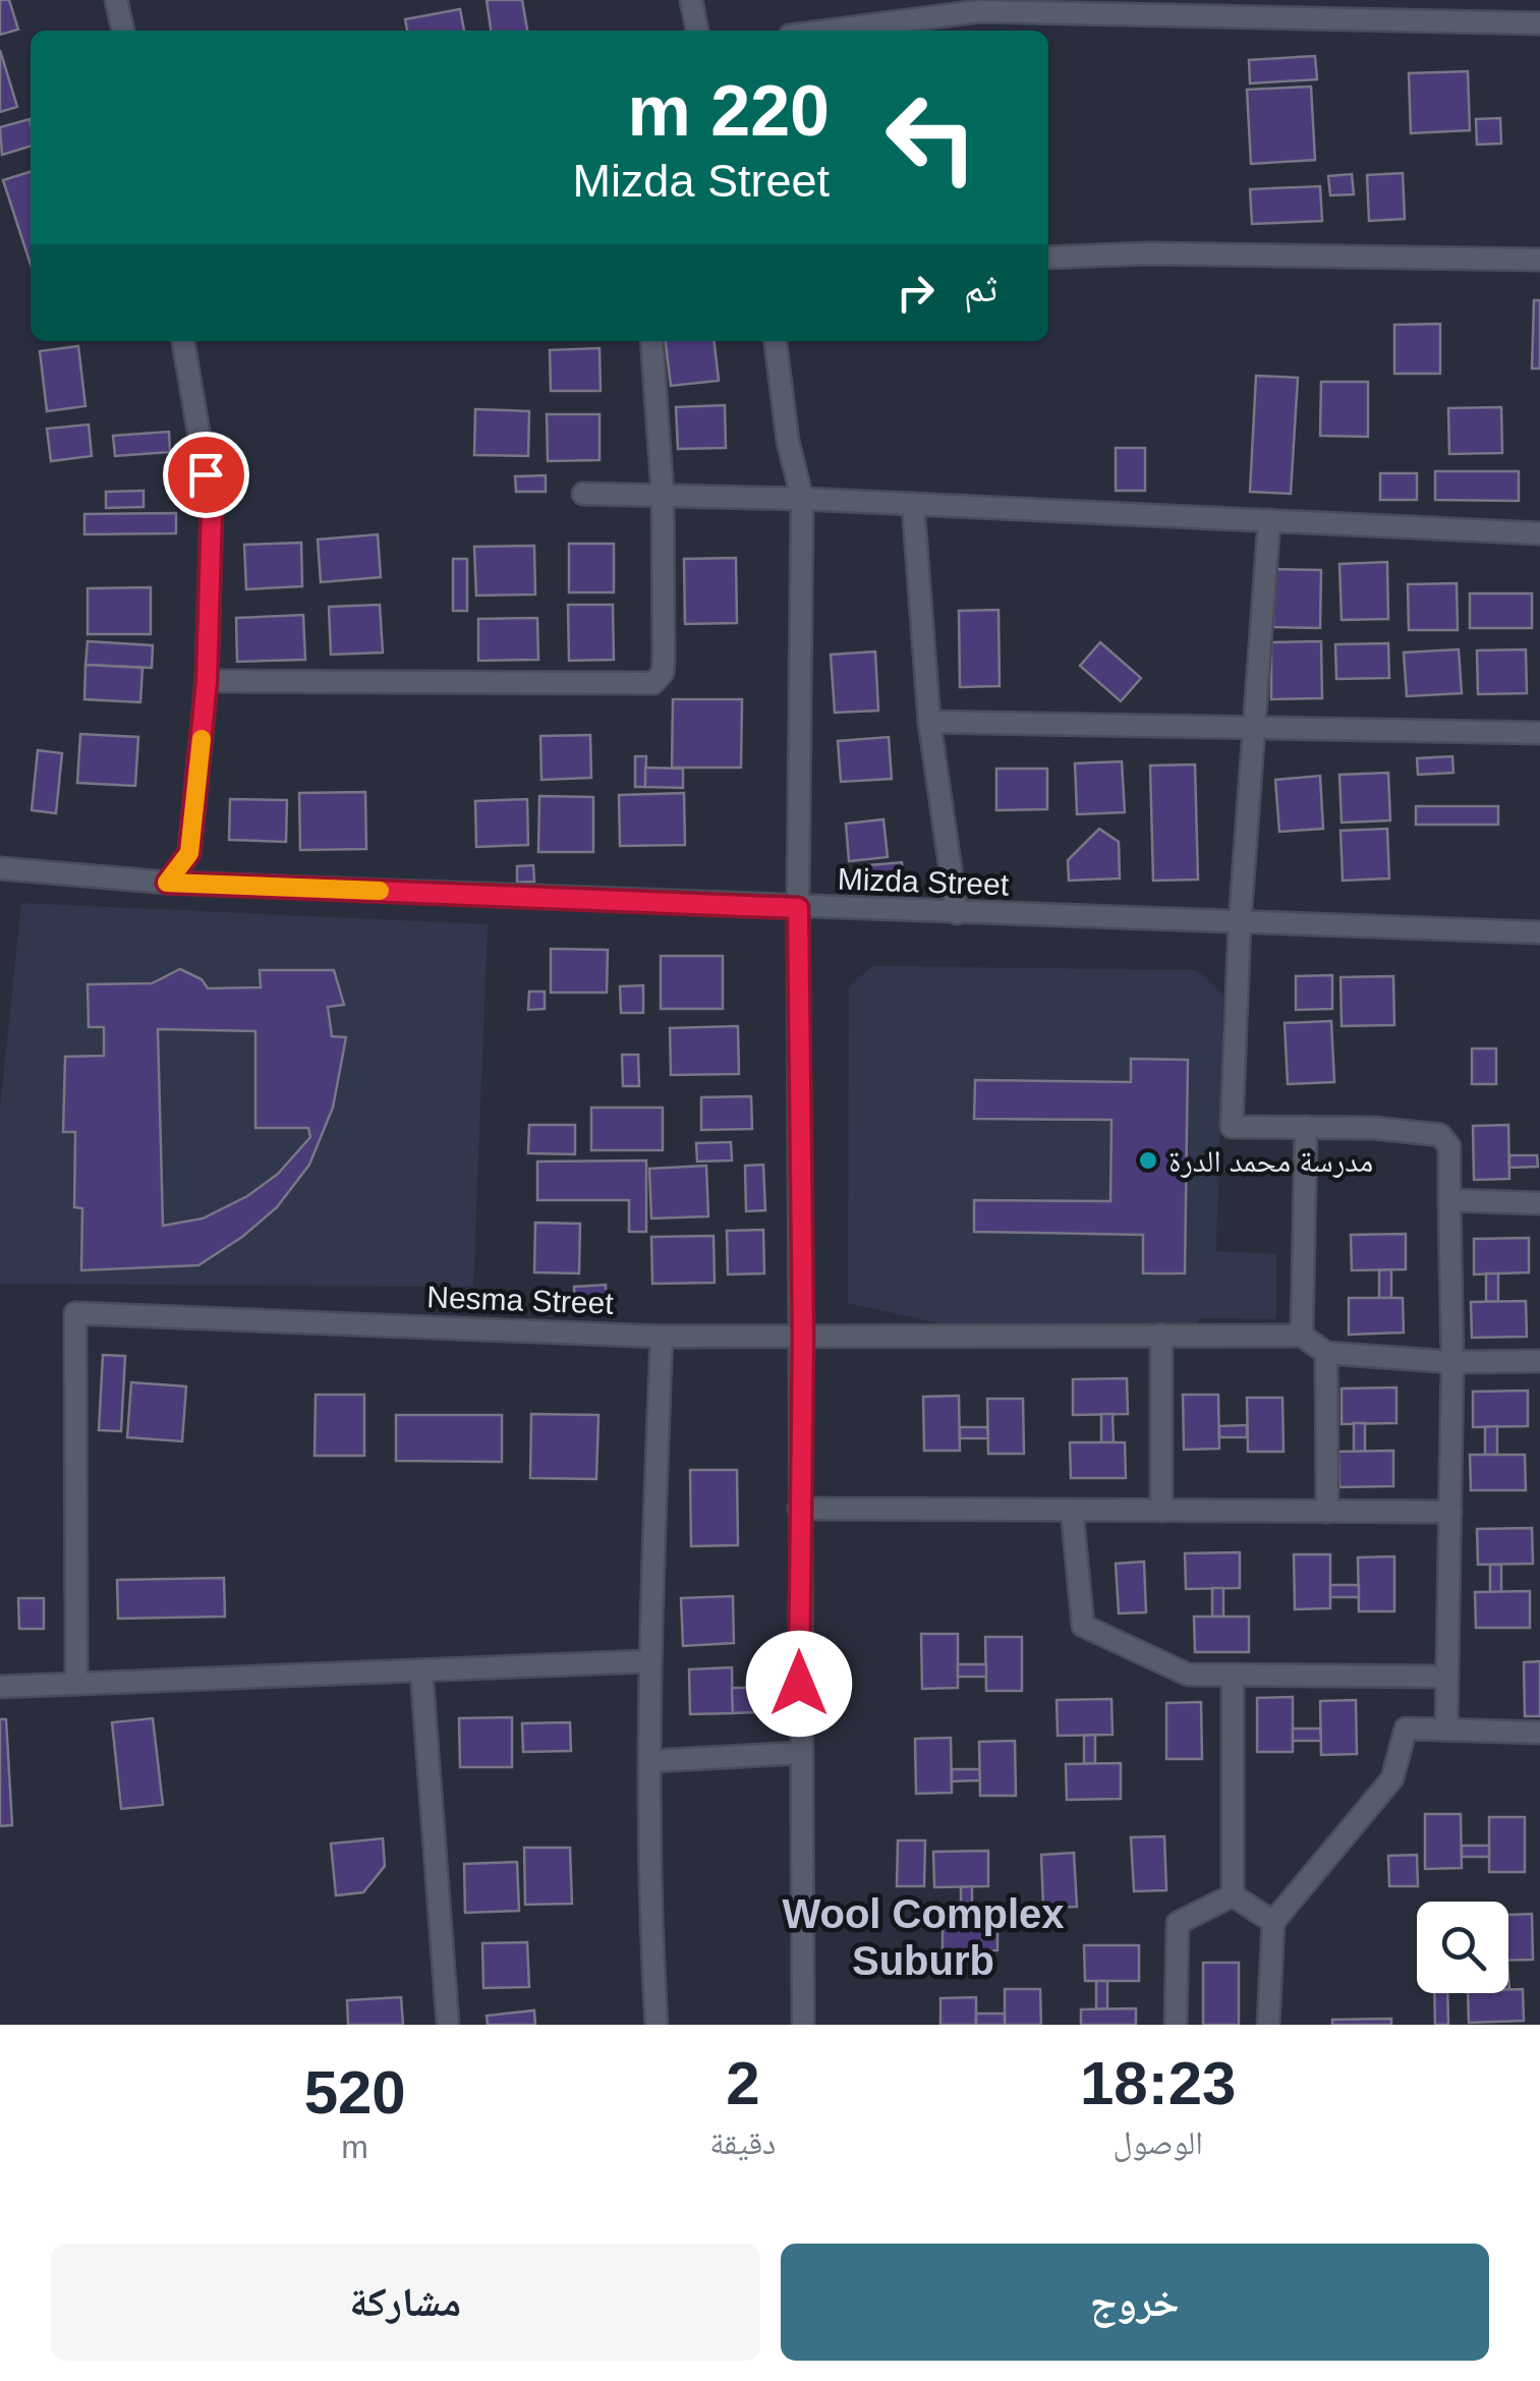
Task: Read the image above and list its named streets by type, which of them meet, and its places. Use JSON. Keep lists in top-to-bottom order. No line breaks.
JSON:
{"streets":{"street":["Mizda Street","Nesma Street"]},"districts":["Wool Complex Suburb"],"places":["مدرسة محمد الدرة"],"page":{"turn":["220 m","Mizda Street"],"then":"ثم","eta":["18:23","الوصول","2","دقيقة","520","m"],"buttons":["خروج","مشاركة"]}}
